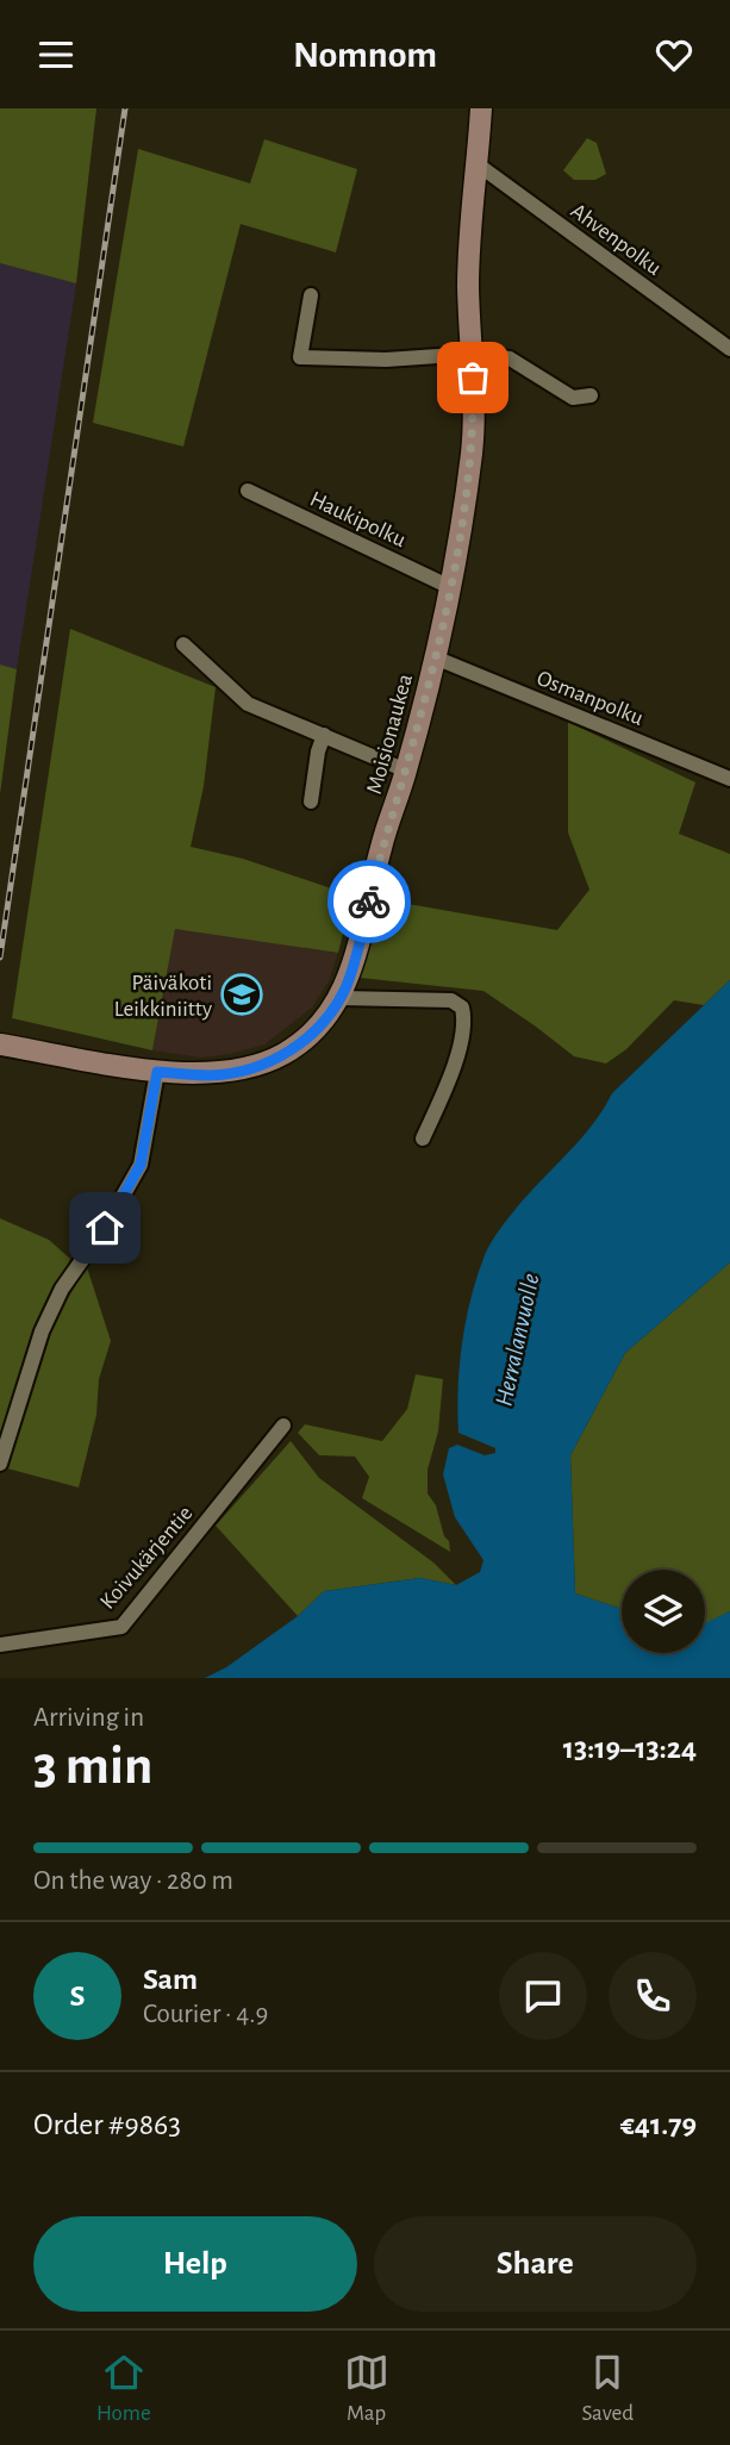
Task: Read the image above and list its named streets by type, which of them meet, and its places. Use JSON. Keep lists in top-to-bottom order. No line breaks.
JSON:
{"streets":{"street":["Ahvenpolku","Haukipolku","Osmanpolku","Moisionaukea","Koivukärjentie"]},"crossings":[["Ahvenpolku","Moisionaukea"],["Haukipolku","Moisionaukea"],["Osmanpolku","Moisionaukea"]],"water":["Herralanvuolle"],"places":{"school or university":["Päiväkoti Leikkiniitty"]},"page":{"header":"Nomnom","heading":["3 min","Arriving in","13:19–13:24"],"panel":["Sam","Courier · 4.9","Order #9863","€41.79"],"bar":"On the way · 280 m","round":"S","buttons":["Help","Share"],"tabs":["Home","Map","Saved"]}}
